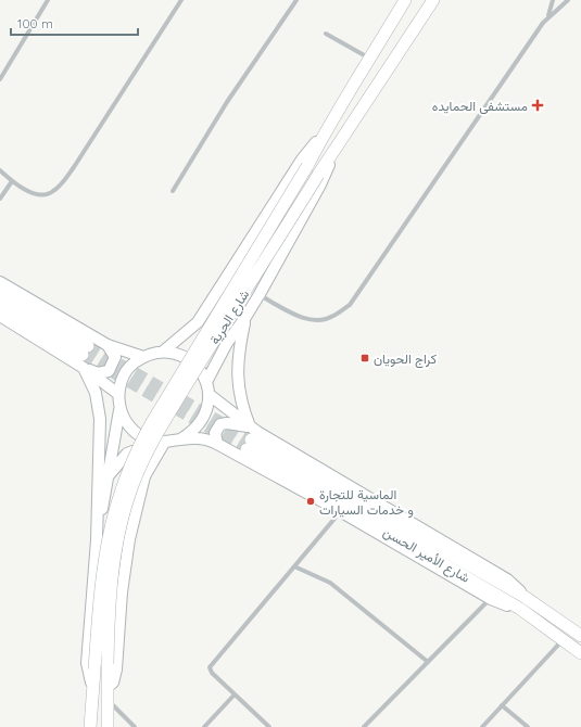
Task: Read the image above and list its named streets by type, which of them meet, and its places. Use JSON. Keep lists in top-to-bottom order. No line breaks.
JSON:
{"streets":{"highway":["شارع الحرية","شارع الأمير الحسن"]},"places":{"health":["مستشفى الحمايده"],"transit":["كراج الحويان"],"other":["الماسية للتجارة و خدمات السيارات"]},"scale_bar":"100 m"}
